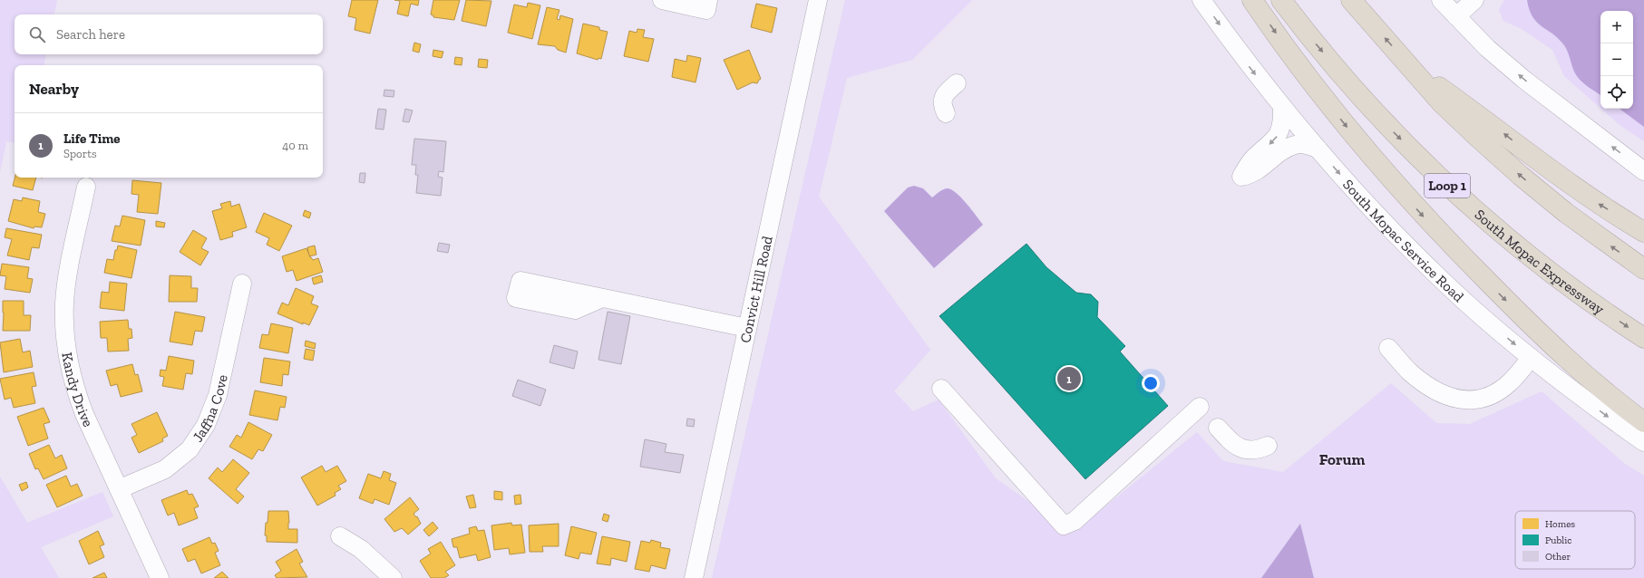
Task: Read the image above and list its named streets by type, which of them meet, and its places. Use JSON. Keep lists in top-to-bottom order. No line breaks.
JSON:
{"streets":{"highway":["Loop 1","South Mopac Expressway"],"street":["South Mopac Service Road","Convict Hill Road","Kandy Drive","Jaffna Cove"]},"crossings":[["Kandy Drive","Jaffna Cove"]],"one_way":["South Mopac Service Road"],"districts":["Forum"],"legend":["Homes","Public","Other"],"page":{"map_buttons":["+","−"],"search":"Search here","heading":"Nearby","list":[{"mark":"1","name":"Life Time","note":"Sports","value":"40 m"}],"pins":"1"}}
